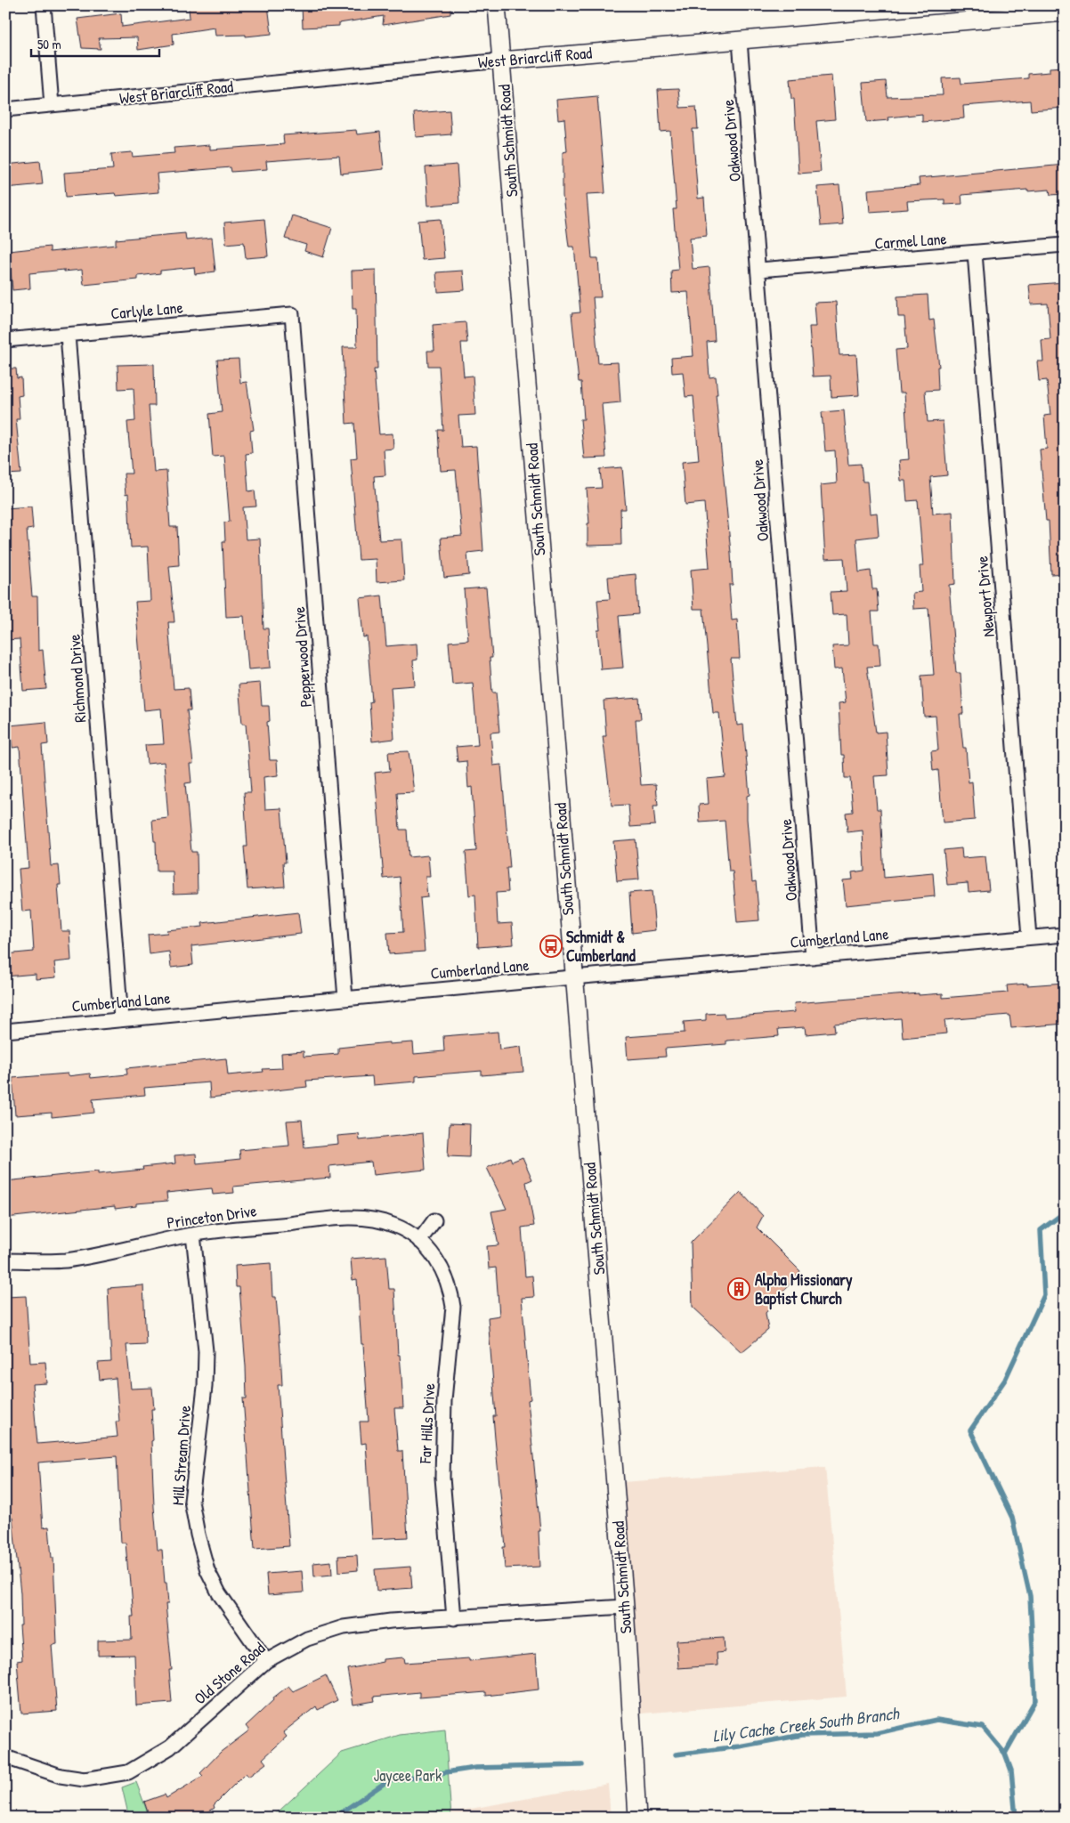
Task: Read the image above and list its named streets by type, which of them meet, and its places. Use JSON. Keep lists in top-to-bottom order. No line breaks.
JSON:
{"streets":{"street":["West Briarcliff Road","South Schmidt Road","Oakwood Drive","Carmel Lane","Carlyle Lane","Newport Drive","Pepperwood Drive","Richmond Drive","Cumberland Lane","Princeton Drive","Far Hills Drive","Mill Stream Drive","Old Stone Road"]},"crossings":[["West Briarcliff Road","South Schmidt Road"],["West Briarcliff Road","Oakwood Drive"],["South Schmidt Road","Cumberland Lane"],["South Schmidt Road","Old Stone Road"],["Oakwood Drive","Carmel Lane"],["Oakwood Drive","Cumberland Lane"],["Carmel Lane","Newport Drive"],["Carlyle Lane","Pepperwood Drive"],["Carlyle Lane","Richmond Drive"],["Newport Drive","Cumberland Lane"],["Pepperwood Drive","Cumberland Lane"],["Richmond Drive","Cumberland Lane"],["Princeton Drive","Far Hills Drive"],["Princeton Drive","Mill Stream Drive"],["Far Hills Drive","Old Stone Road"],["Mill Stream Drive","Old Stone Road"]],"water":["Lily Cache Creek South Branch"],"parks":["Jaycee Park"],"places":{"bus stop":["Schmidt & Cumberland"],"building":["Alpha Missionary Baptist Church"]},"scale_bar":"50 m"}
